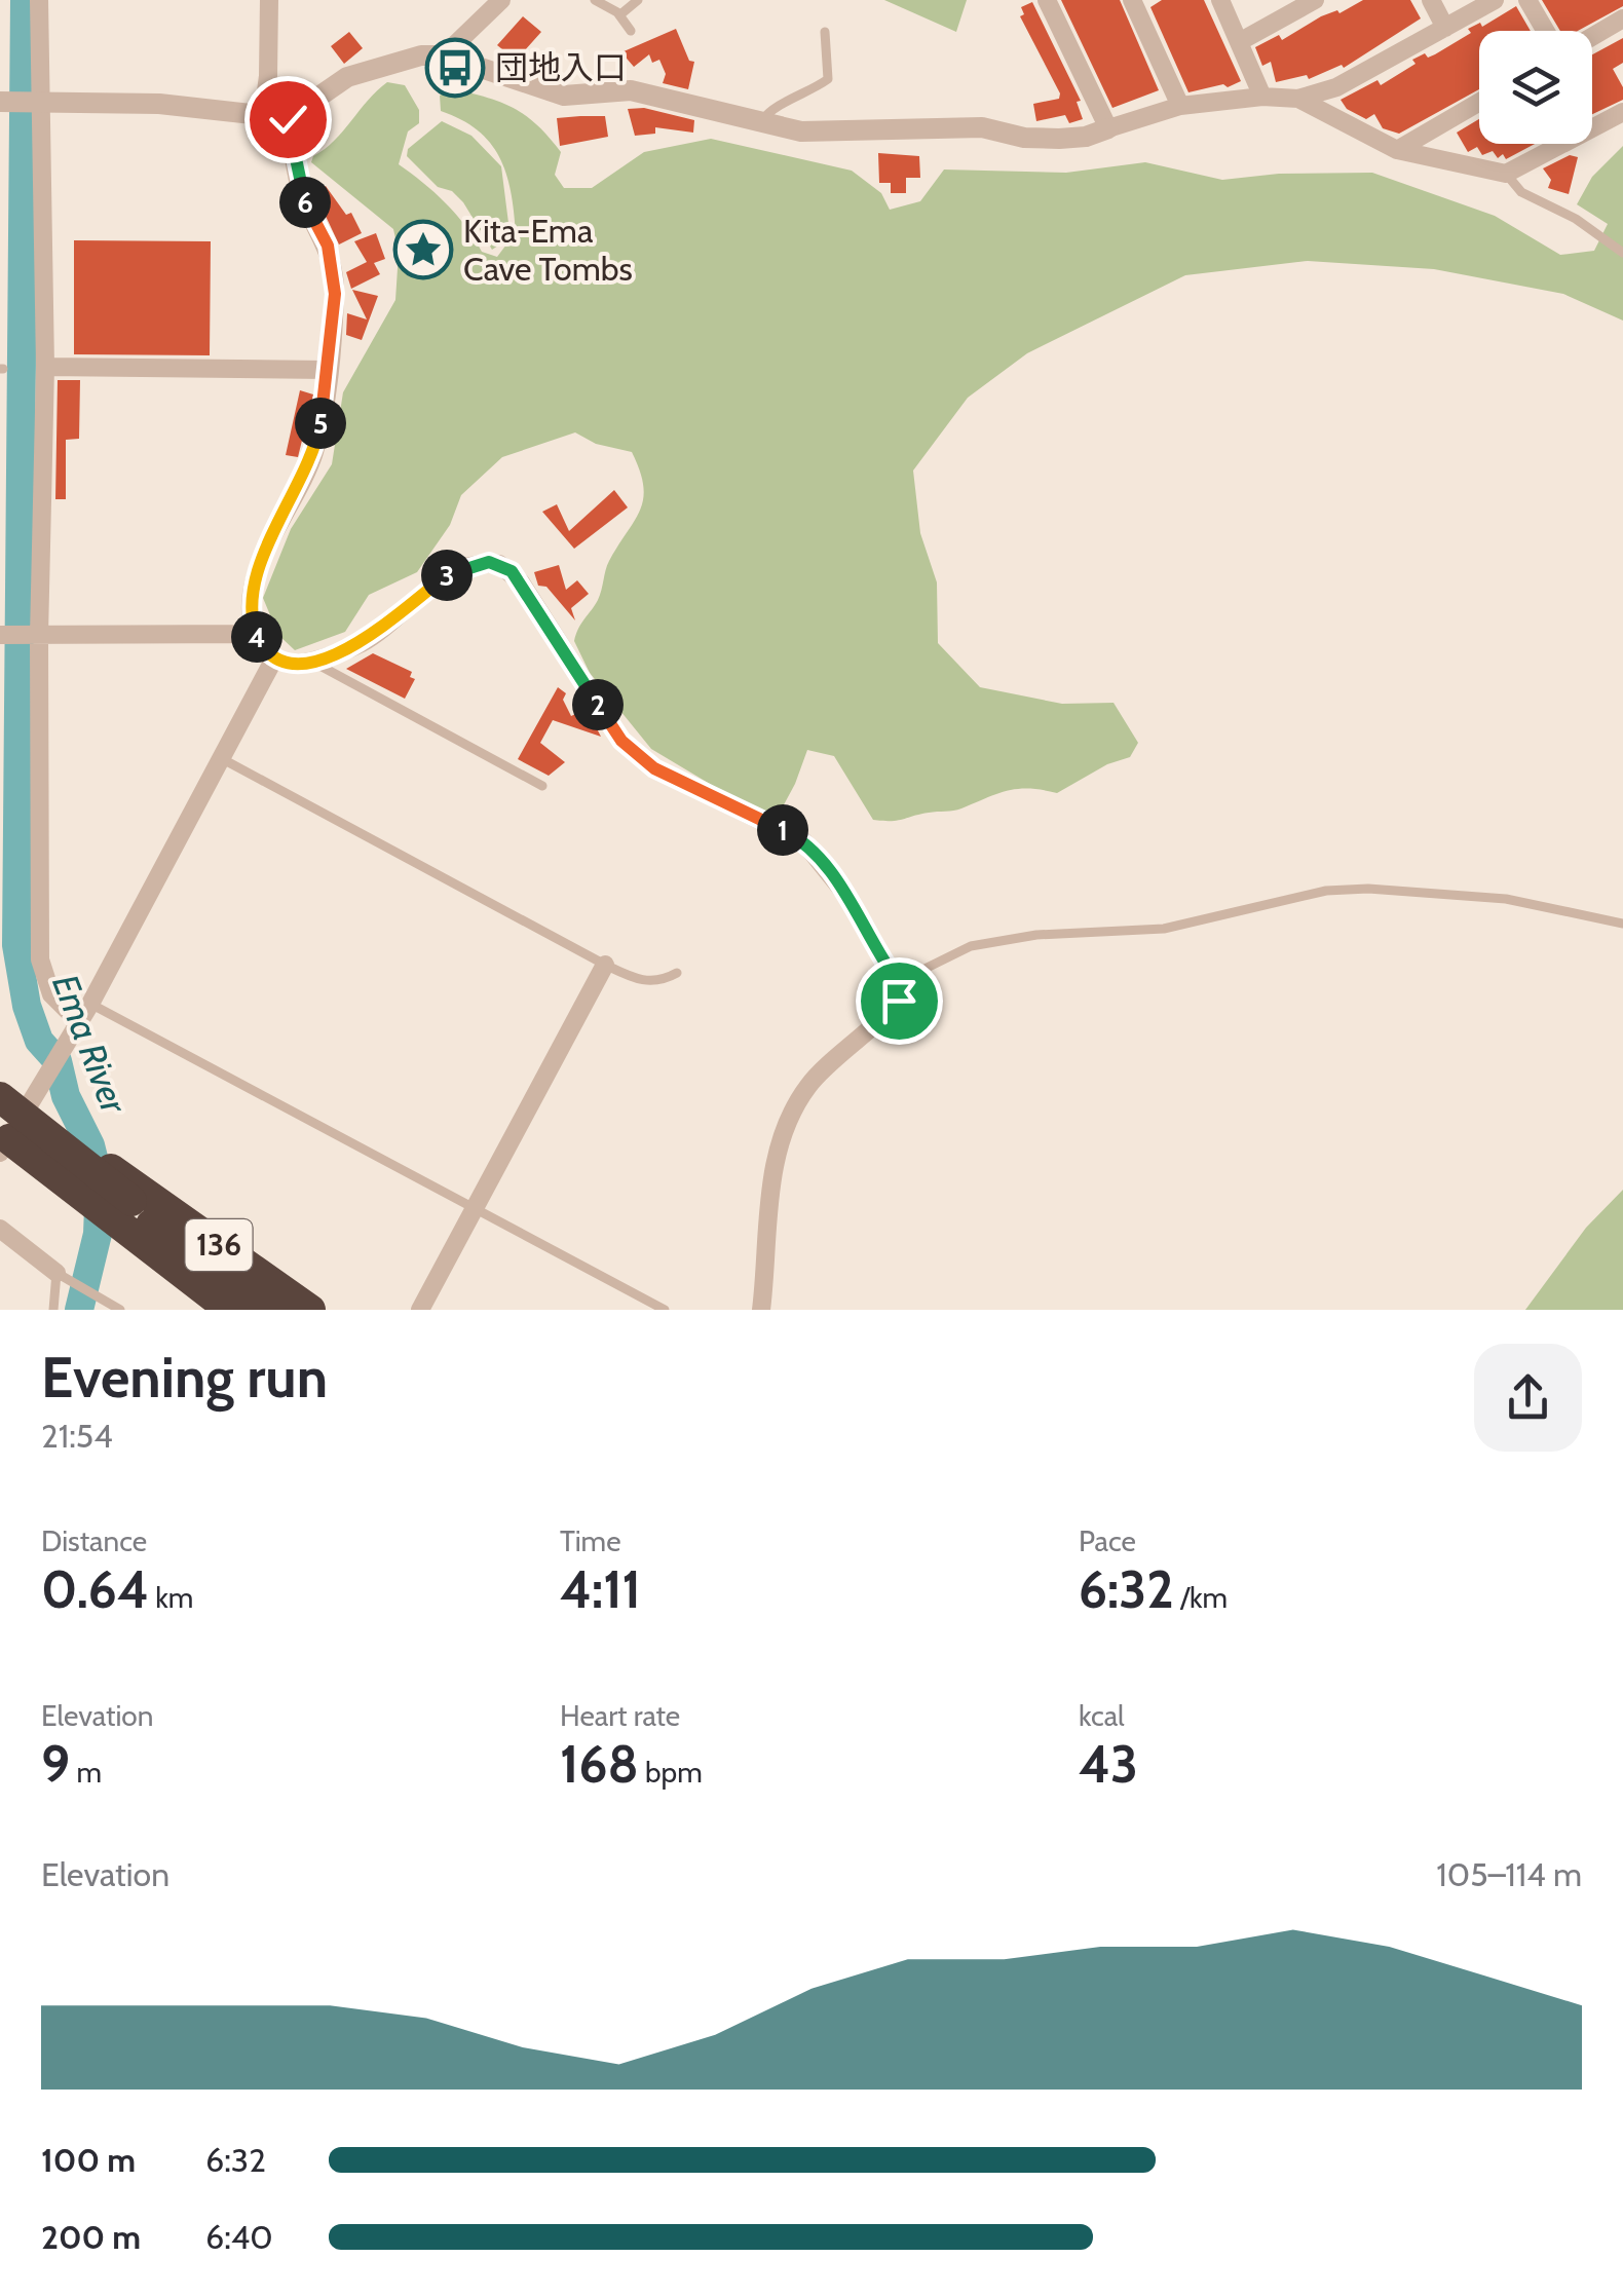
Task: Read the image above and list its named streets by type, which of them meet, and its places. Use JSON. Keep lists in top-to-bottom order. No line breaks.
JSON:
{"streets":{"highway":["136"]},"water":["Ema River"],"places":{"bus stop":["団地入口"],"place":["Kita-Ema Cave Tombs"]},"page":{"pins":["6","5","3","4","2","1"],"heading":["Evening run","21:54"],"stats":[["Distance","0.64 km"],["Time","4:11"],["Pace","6:32 /km"],["Elevation","9 m"],["Heart rate","168 bpm"],["kcal","43"]],"chart":["Elevation","105–114 m"],"list":[{"name":"100 m","note":"6:32"},{"name":"200 m","note":"6:40"}]}}
